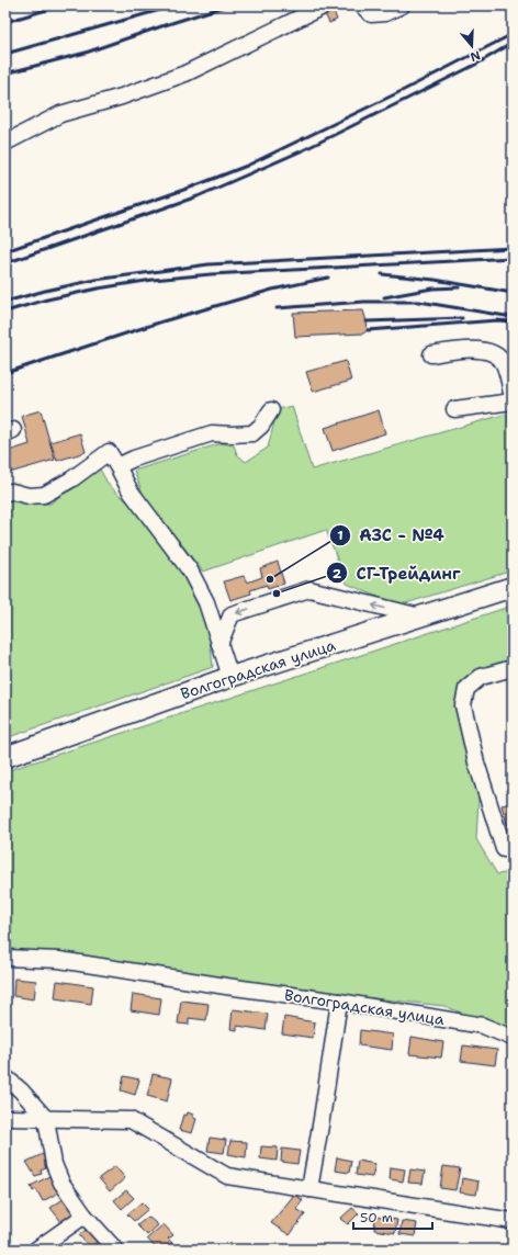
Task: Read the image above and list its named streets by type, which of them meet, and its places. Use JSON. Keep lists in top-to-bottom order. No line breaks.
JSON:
{"streets":{"main road":["Волгоградская улица"]},"places":["АЗС - №4","СГ-Трейдинг"],"scale_bar":"50 m","north":"bottom"}
